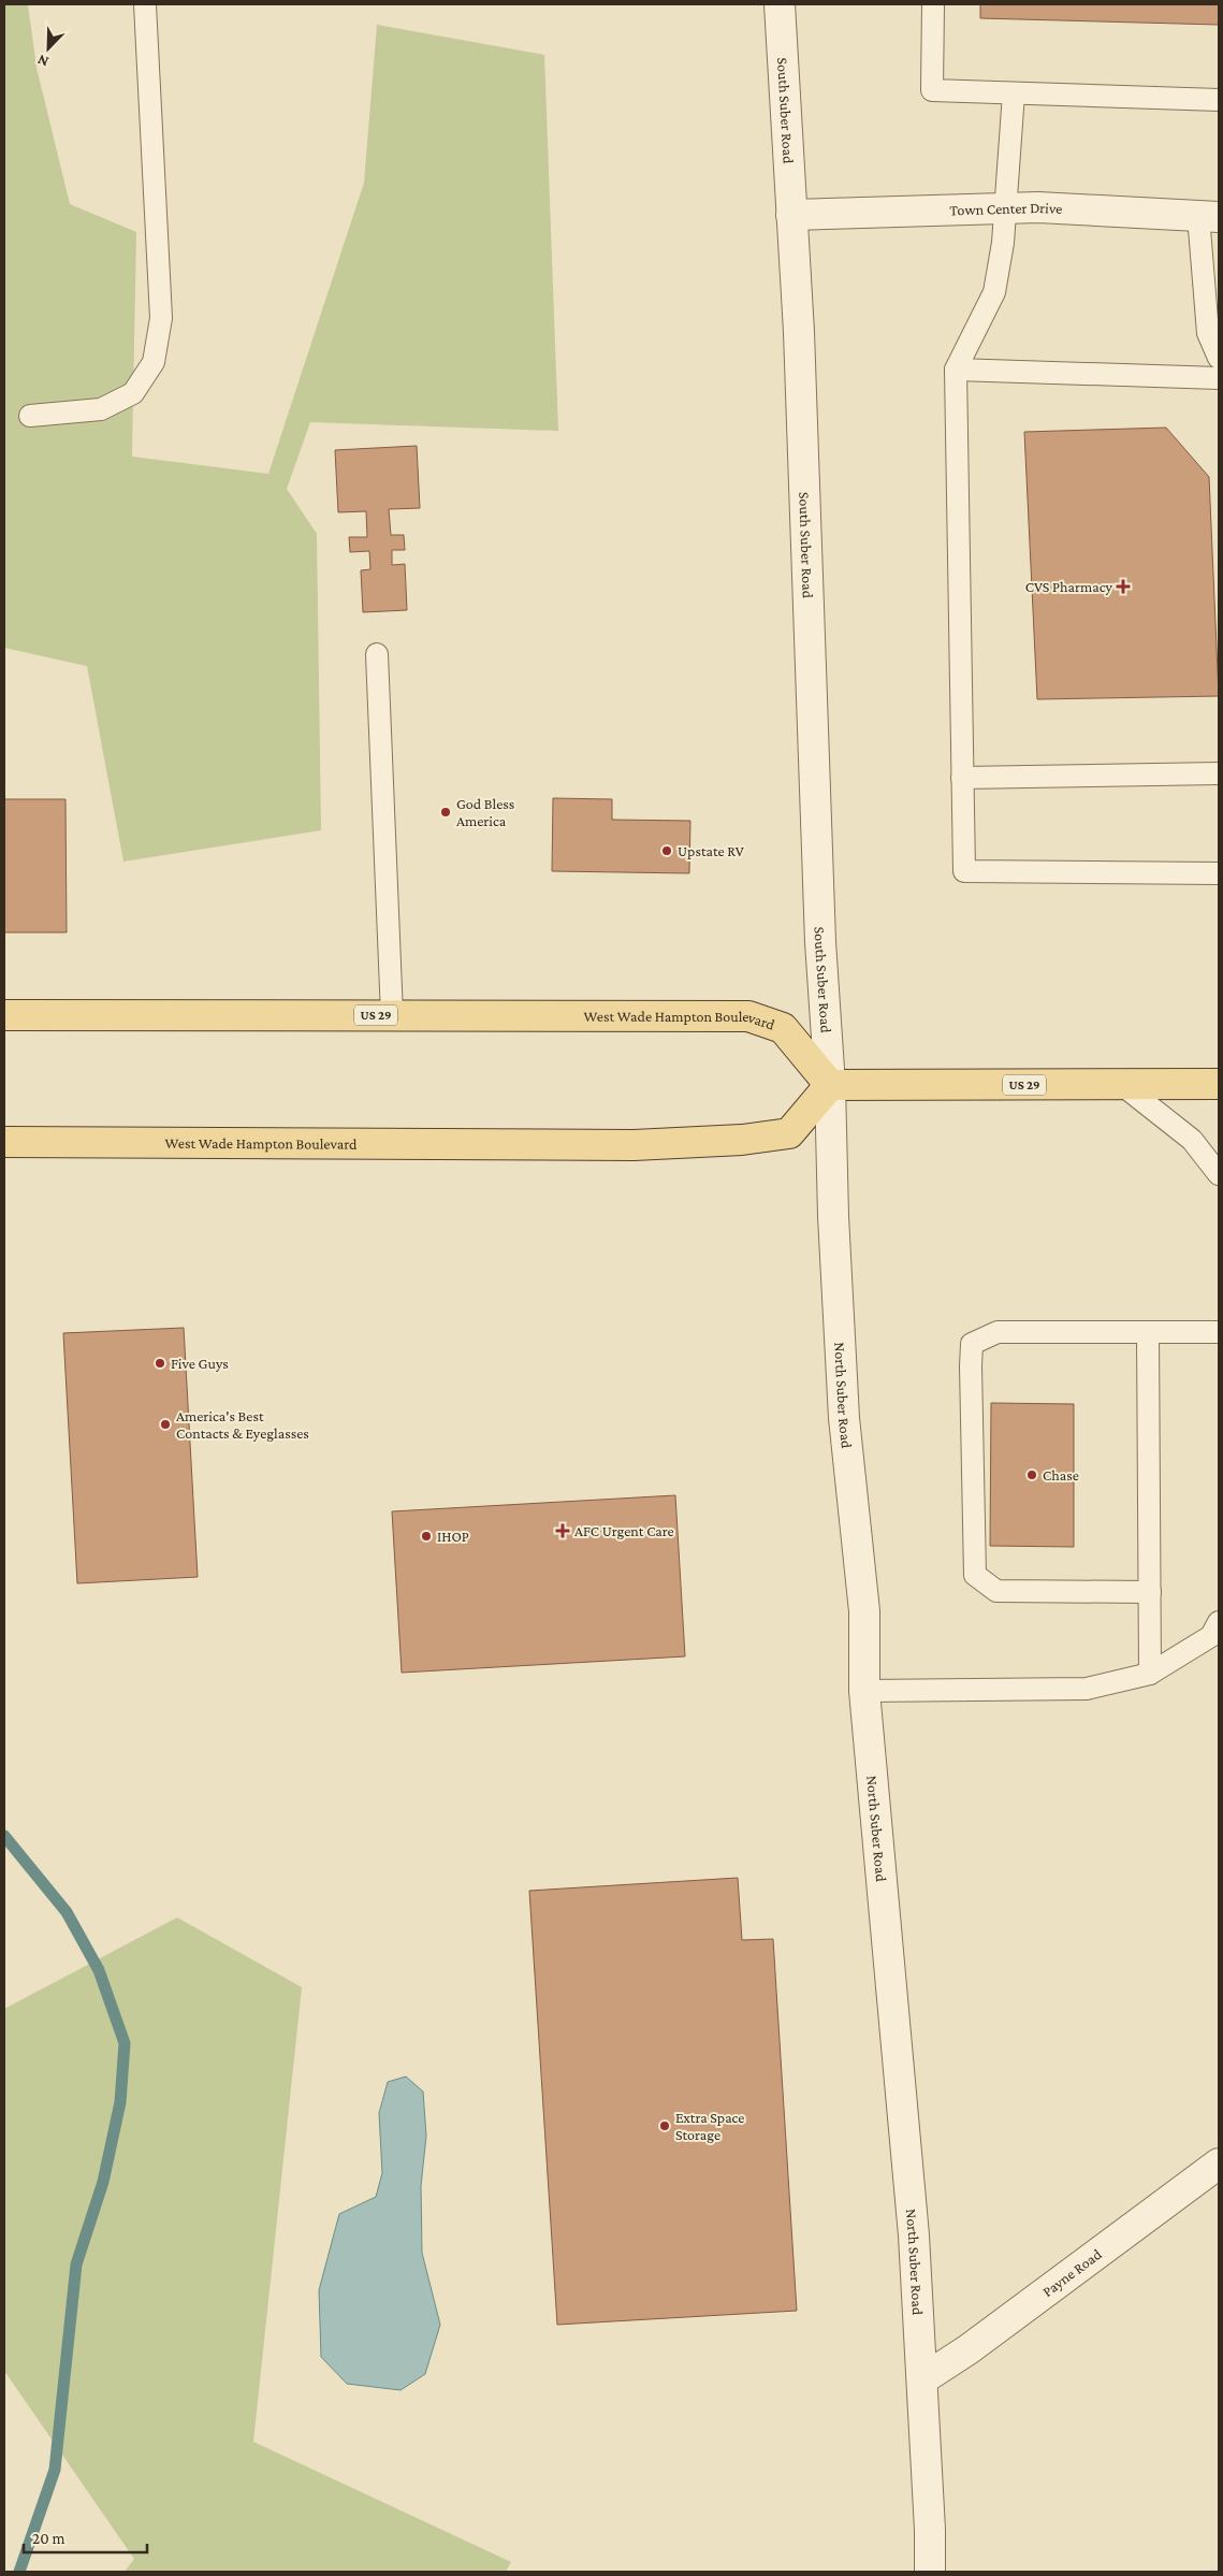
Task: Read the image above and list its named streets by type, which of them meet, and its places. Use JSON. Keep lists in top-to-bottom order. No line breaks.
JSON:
{"streets":{"main road":["US 29","West Wade Hampton Boulevard"],"street":["South Suber Road","Town Center Drive","North Suber Road","Payne Road"]},"crossings":[["South Suber Road","Town Center Drive"],["South Suber Road","US 29"],["South Suber Road","West Wade Hampton Boulevard"],["South Suber Road","North Suber Road"],["US 29","West Wade Hampton Boulevard"],["US 29","North Suber Road"],["West Wade Hampton Boulevard","North Suber Road"],["North Suber Road","Payne Road"]],"places":{"health":["CVS Pharmacy","AFC Urgent Care"],"other":["God Bless America","Upstate RV","Five Guys","America's Best Contacts & Eyeglasses","Chase","IHOP","Extra Space Storage"]},"scale_bar":"20 m","north":"bottom left"}
